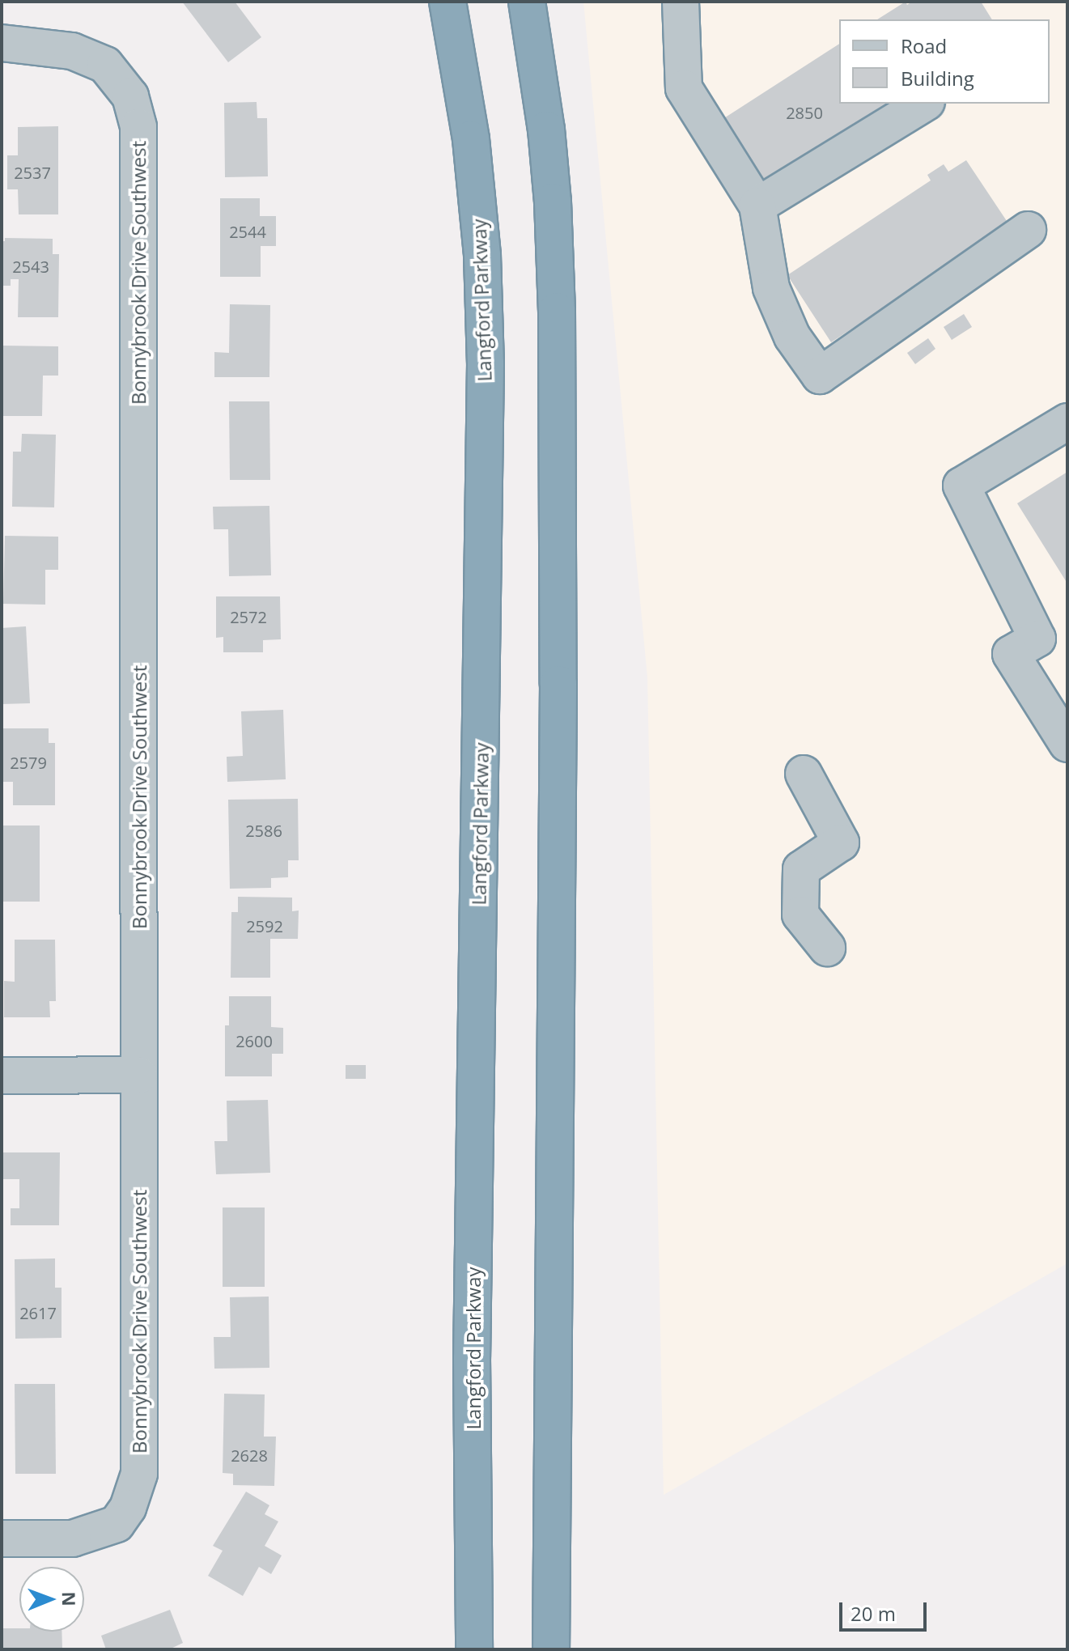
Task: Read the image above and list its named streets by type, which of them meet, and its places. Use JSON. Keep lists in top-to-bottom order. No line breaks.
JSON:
{"streets":{"highway":["Langford Parkway"],"street":["Bonnybrook Drive Southwest"]},"house_numbers":["2850","2537","2544","2543","2572","2579","2586","2592","2600","2617","2628"],"legend":["Road","Building"],"scale_bar":"20 m","north":"right"}
